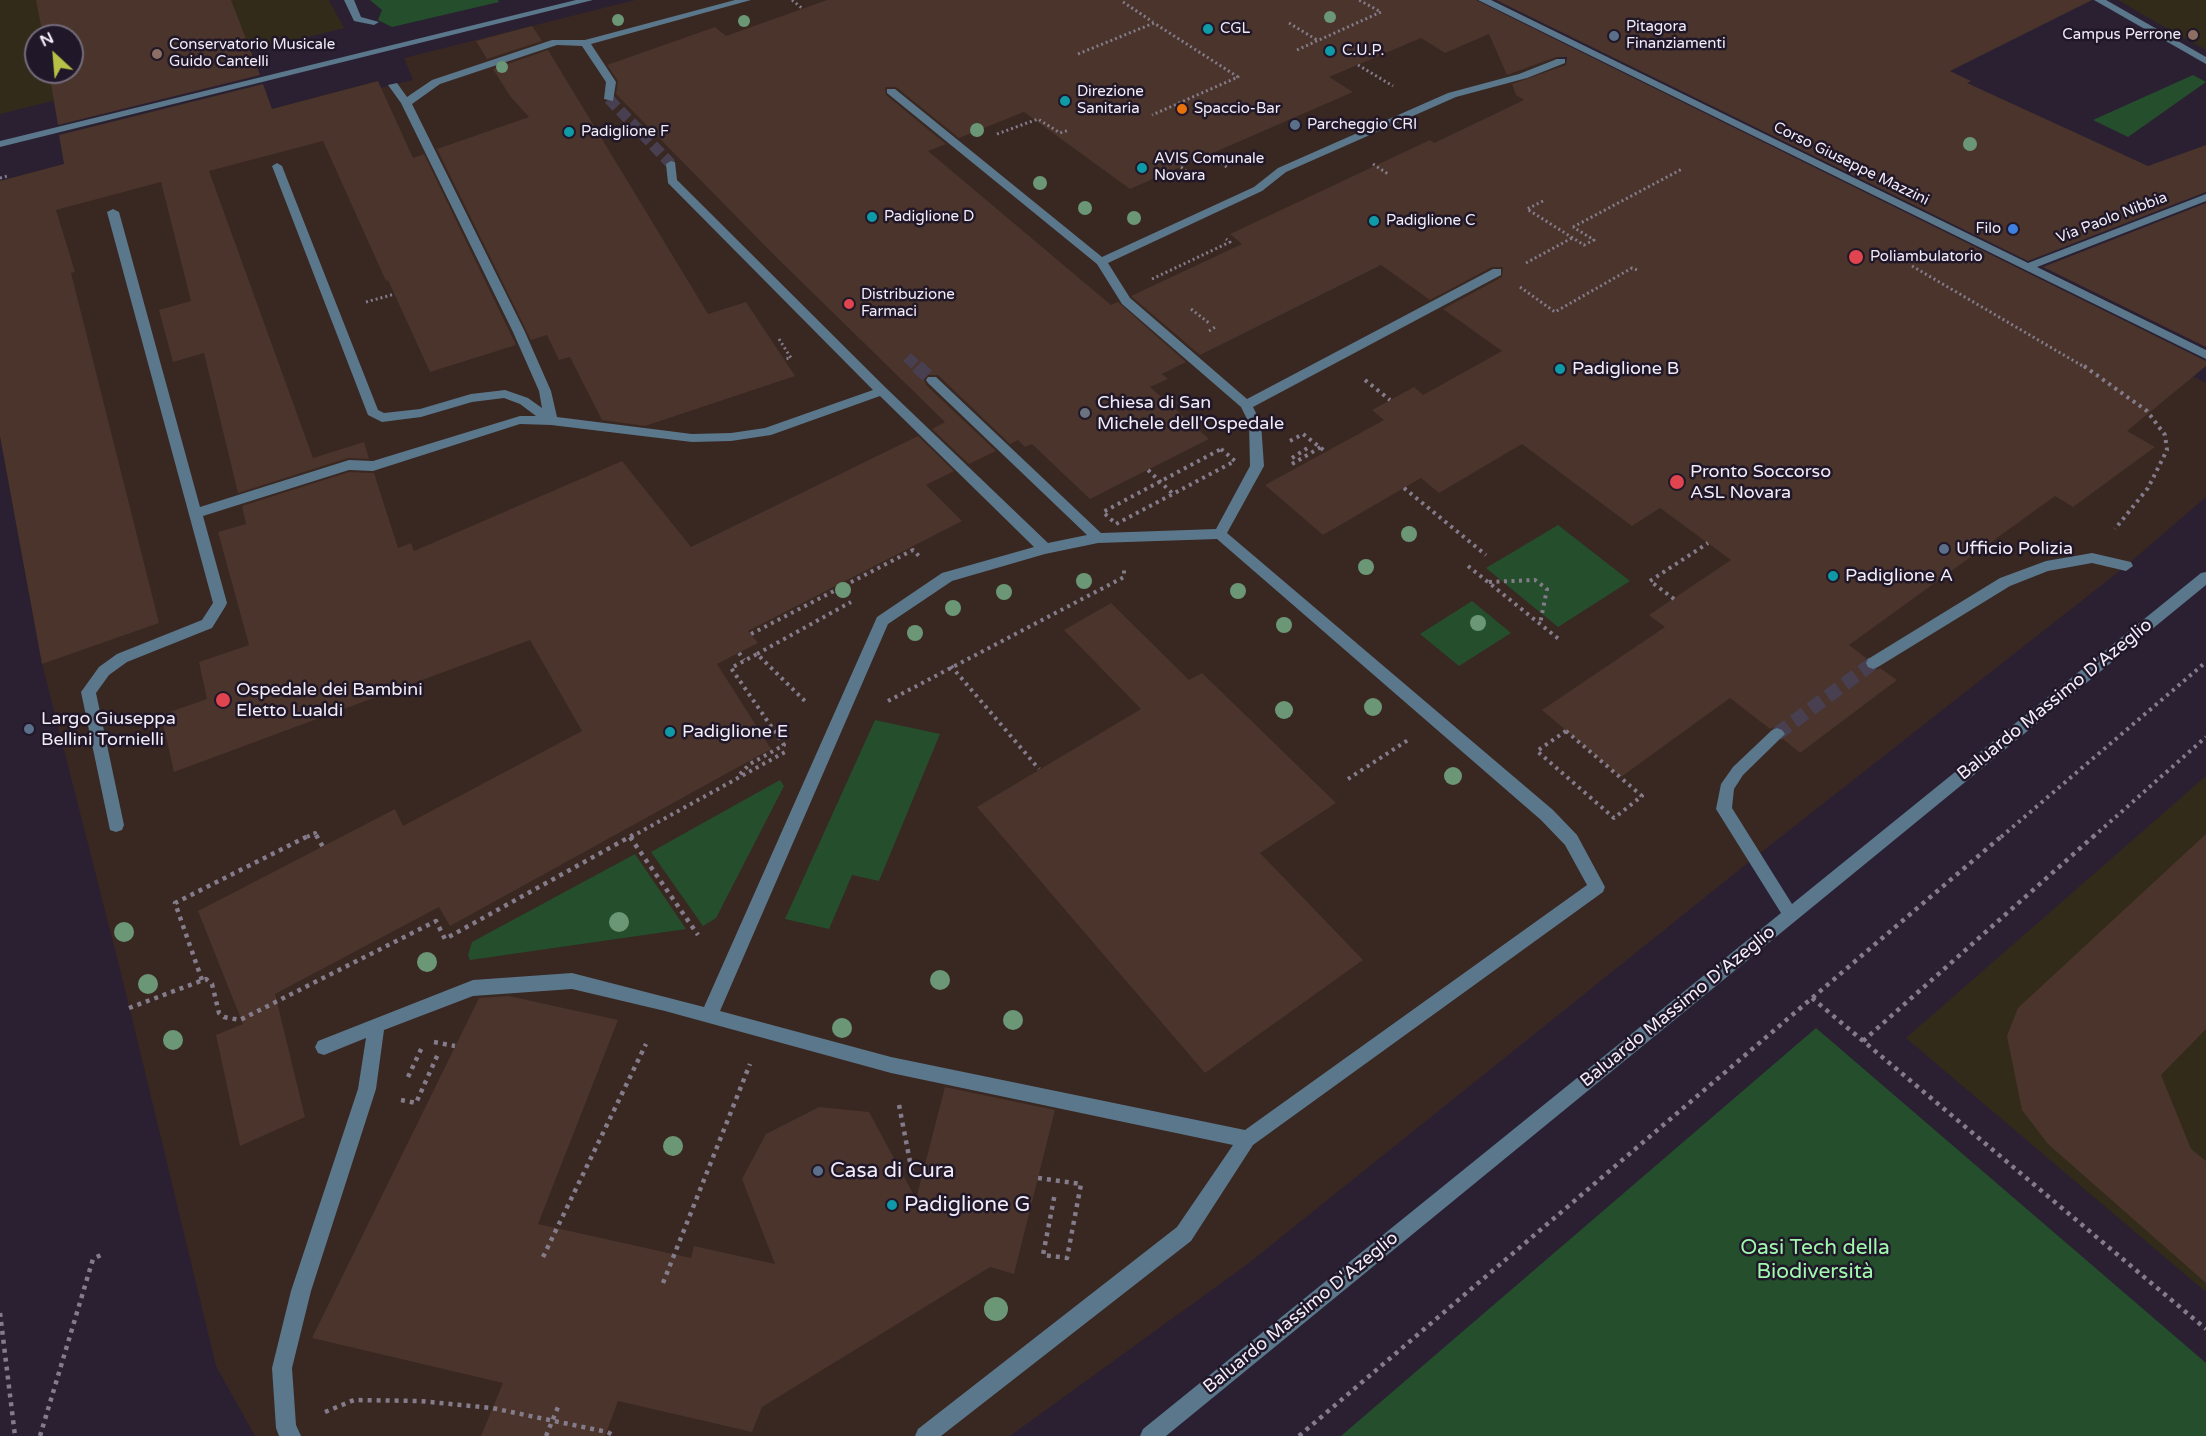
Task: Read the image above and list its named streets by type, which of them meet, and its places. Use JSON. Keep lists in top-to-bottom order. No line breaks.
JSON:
{"streets":{"street":["Corso Giuseppe Mazzini","Via Paolo Nibbia","Baluardo Massimo D'Azeglio"]},"crossings":[["Corso Giuseppe Mazzini","Via Paolo Nibbia"]],"parks":["Oasi Tech della Biodiversità"],"places":["CGL","Campus Perrone","Pitagora Finanziamenti","C.U.P.","Conservatorio Musicale Guido Cantelli","Direzione Sanitaria","Spaccio-Bar","Parcheggio CRI","Padiglione F","AVIS Comunale Novara","Padiglione D","Padiglione C","Filo","Poliambulatorio","Distribuzione Farmaci","Padiglione B","Chiesa di San Michele dell'Ospedale","Pronto Soccorso ASL Novara","Ufficio Polizia","Padiglione A","Ospedale dei Bambini Eletto Lualdi","Largo Giuseppa Bellini Tornielli","Padiglione E","Casa di Cura","Padiglione G"],"north":"top left"}
